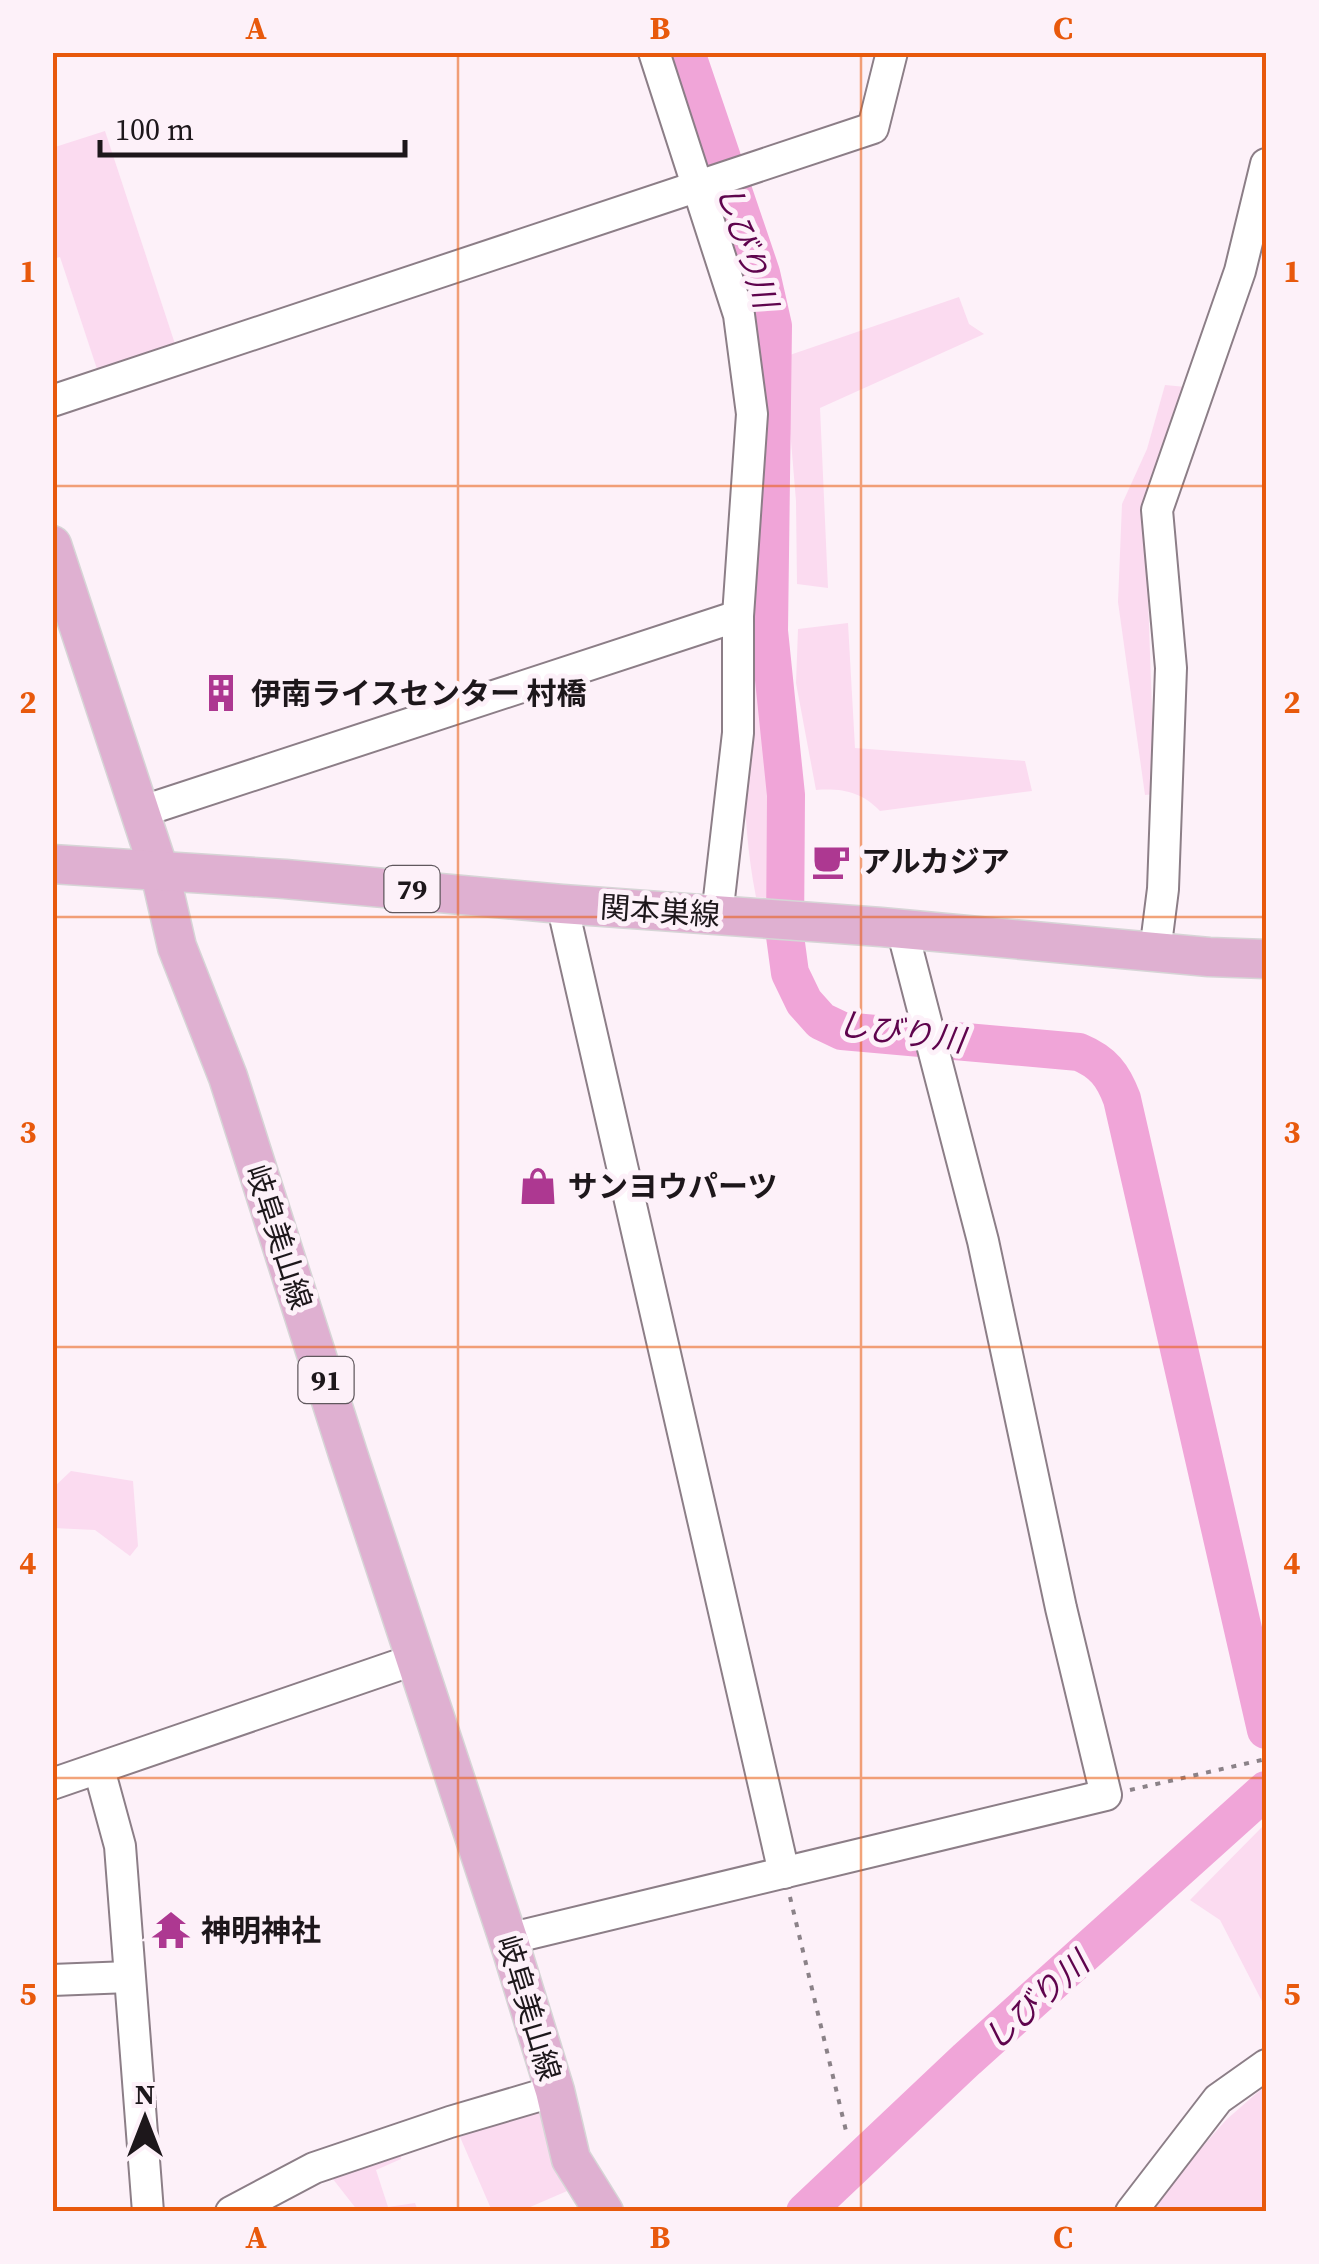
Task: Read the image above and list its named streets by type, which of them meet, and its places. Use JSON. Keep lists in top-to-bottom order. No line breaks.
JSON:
{"streets":{"main road":["79","関本巣線","岐阜美山線","91"]},"crossings":[["関本巣線","岐阜美山線"]],"water":["しびり川"],"places":{"building":["伊南ライスセンター 村橋"],"cafe":["アルカジア"],"shop":["サンヨウパーツ"],"temple":["神明神社"]},"scale_bar":"100 m","north":"top","grid":{"columns":["A","B","C"],"rows":["1","2","3","4","5"]}}
